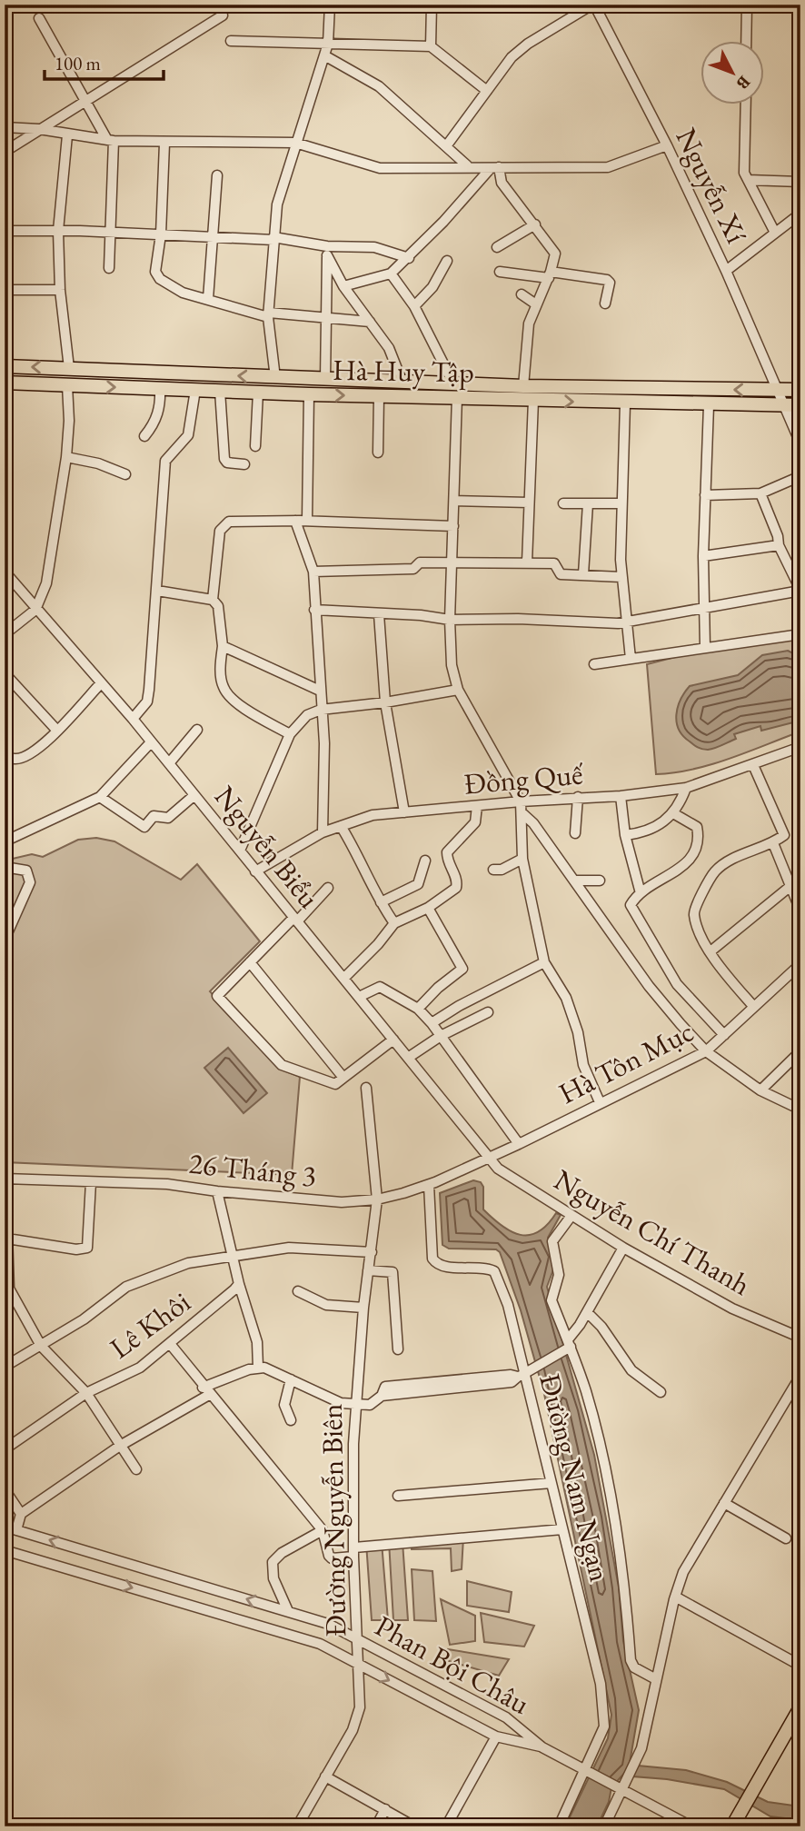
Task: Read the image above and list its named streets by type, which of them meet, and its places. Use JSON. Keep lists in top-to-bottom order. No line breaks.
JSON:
{"streets":{"main road":["Hà Huy Tập"],"street":["Nguyễn Xí","Đồng Quế","Nguyễn Biểu","Hà Tôn Mục","26 Tháng 3","Nguyễn Chí Thanh","Lê Khôi","Đường Nam Ngạn","Đường Nguyễn Biên","Phan Bội Châu"]},"crossings":[["Nguyễn Xí","Hà Huy Tập"],["Đồng Quế","Nguyễn Biểu"],["Nguyễn Biểu","Hà Tôn Mục"],["Nguyễn Biểu","26 Tháng 3"],["Nguyễn Biểu","Nguyễn Chí Thanh"],["Hà Tôn Mục","26 Tháng 3"],["Hà Tôn Mục","Nguyễn Chí Thanh"],["26 Tháng 3","Nguyễn Chí Thanh"],["26 Tháng 3","Đường Nam Ngạn"],["26 Tháng 3","Đường Nguyễn Biên"],["Đường Nguyễn Biên","Phan Bội Châu"]],"scale_bar":"100 m","north":"bottom right"}
